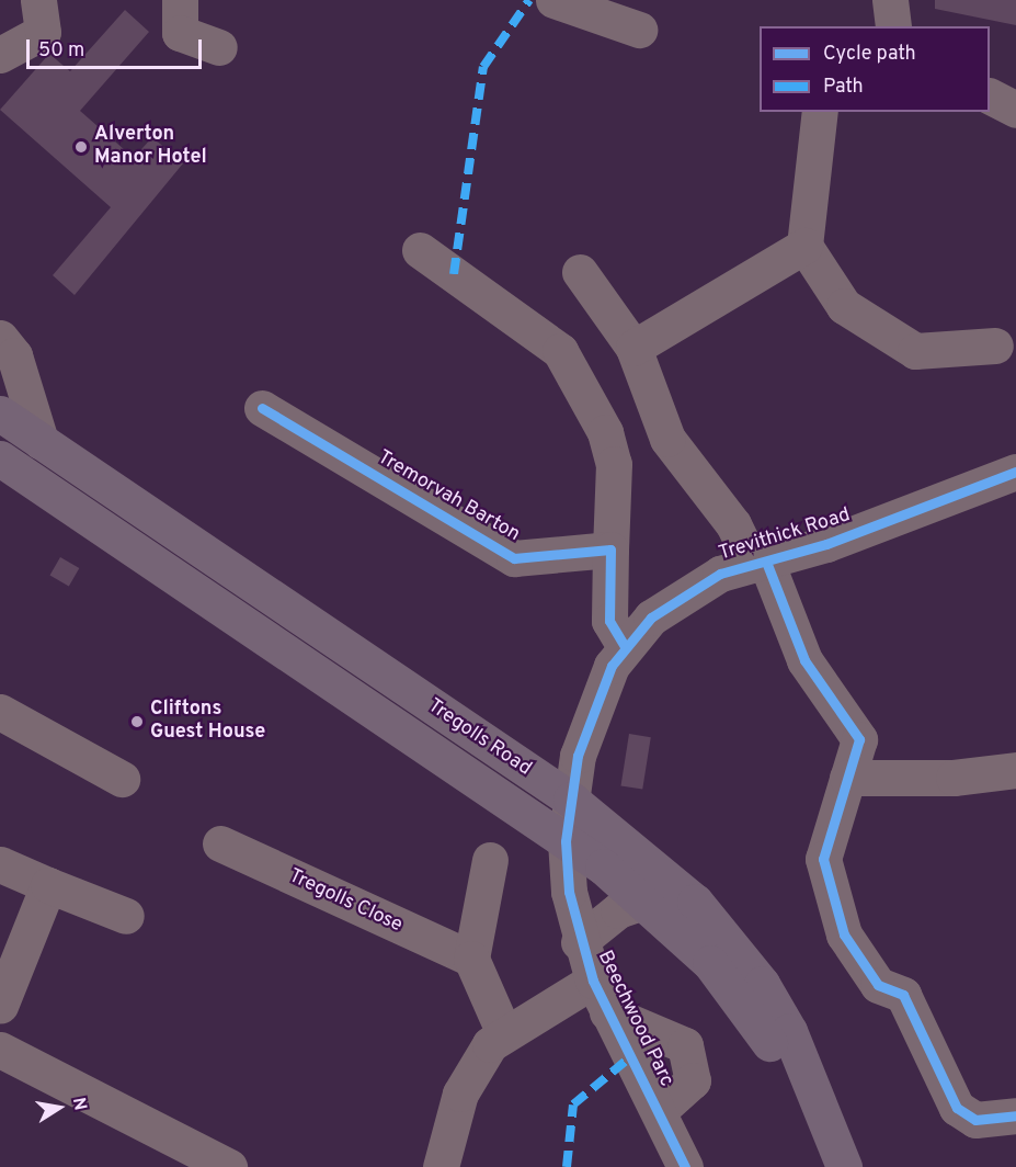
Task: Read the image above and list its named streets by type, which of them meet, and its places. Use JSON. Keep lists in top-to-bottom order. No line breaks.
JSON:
{"streets":{"highway":["Tregolls Road"],"street":["Tremorvah Barton","Trevithick Road","Tregolls Close","Beechwood Parc"]},"crossings":[["Trevithick Road","Tregolls Road"],["Trevithick Road","Beechwood Parc"],["Tregolls Road","Beechwood Parc"]],"places":["Alverton Manor Hotel","Cliftons Guest House"],"legend":["Cycle path","Path"],"scale_bar":"50 m","north":"right"}
